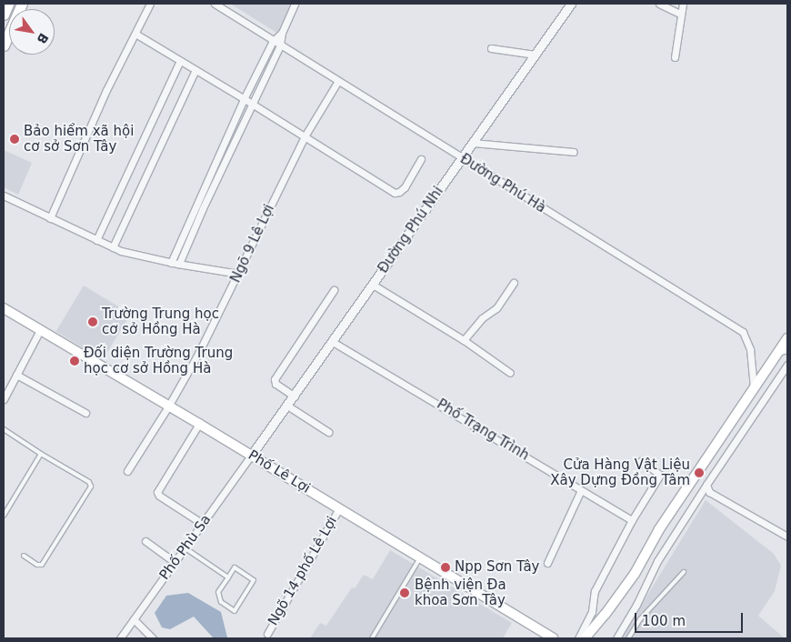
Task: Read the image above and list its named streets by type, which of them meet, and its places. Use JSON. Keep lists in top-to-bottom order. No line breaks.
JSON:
{"streets":{"main road":["Phố Lê Lợi"],"street":["Đường Phú Hà","Đường Phú Nhi","Ngõ 9 Lê Lợi","Phố Trạng Trình","Phố Phù Sa","Ngõ 14 phố Lê Lợi"]},"crossings":[["Đường Phú Hà","Đường Phú Nhi"],["Đường Phú Hà","Ngõ 9 Lê Lợi"],["Đường Phú Nhi","Phố Trạng Trình"],["Đường Phú Nhi","Phố Lê Lợi"],["Đường Phú Nhi","Phố Phù Sa"],["Ngõ 9 Lê Lợi","Phố Lê Lợi"],["Phố Lê Lợi","Phố Phù Sa"],["Phố Lê Lợi","Ngõ 14 phố Lê Lợi"]],"places":["Bảo hiểm xã hội cơ sở Sơn Tây","Trường Trung học cơ sở Hồng Hà","Đối diện Trường Trung học cơ sở Hồng Hà","Cửa Hàng Vật Liệu Xây Dựng Đồng Tâm","Npp Sơn Tây","Bệnh viện Đa khoa Sơn Tây"],"scale_bar":"100 m","north":"bottom right"}
